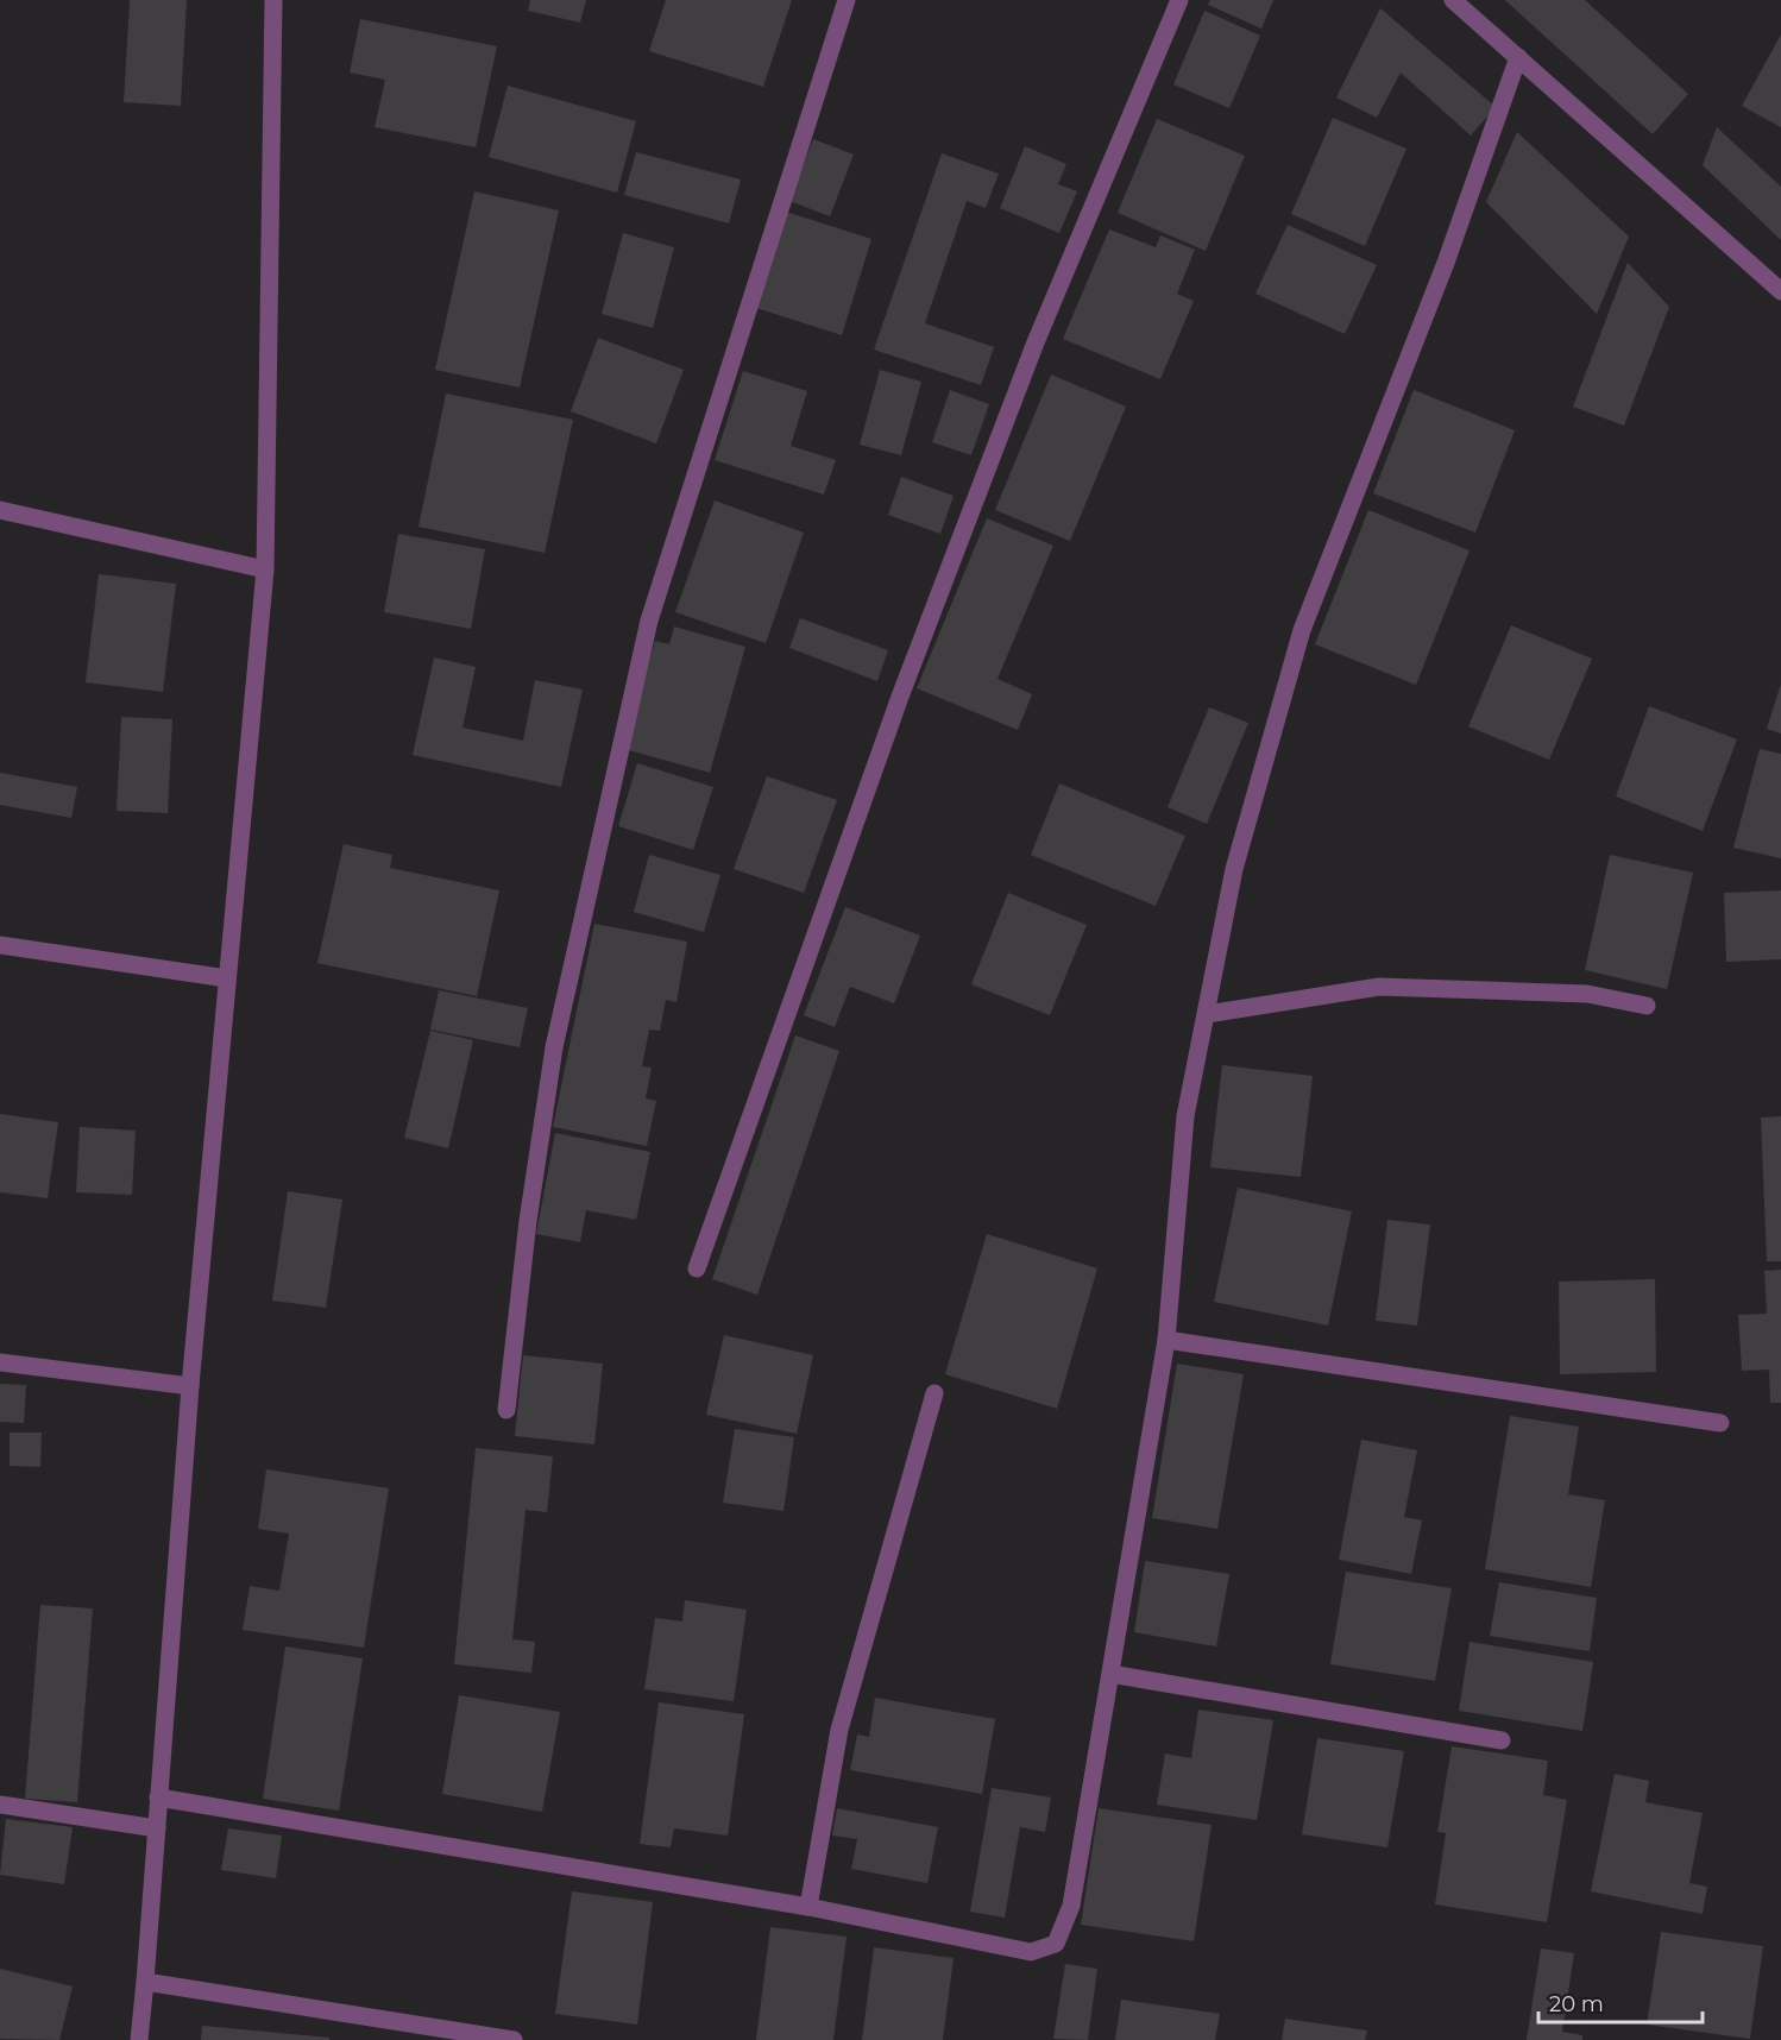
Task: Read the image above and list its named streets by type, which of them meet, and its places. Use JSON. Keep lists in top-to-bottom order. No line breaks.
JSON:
{"scale_bar":"20 m"}
